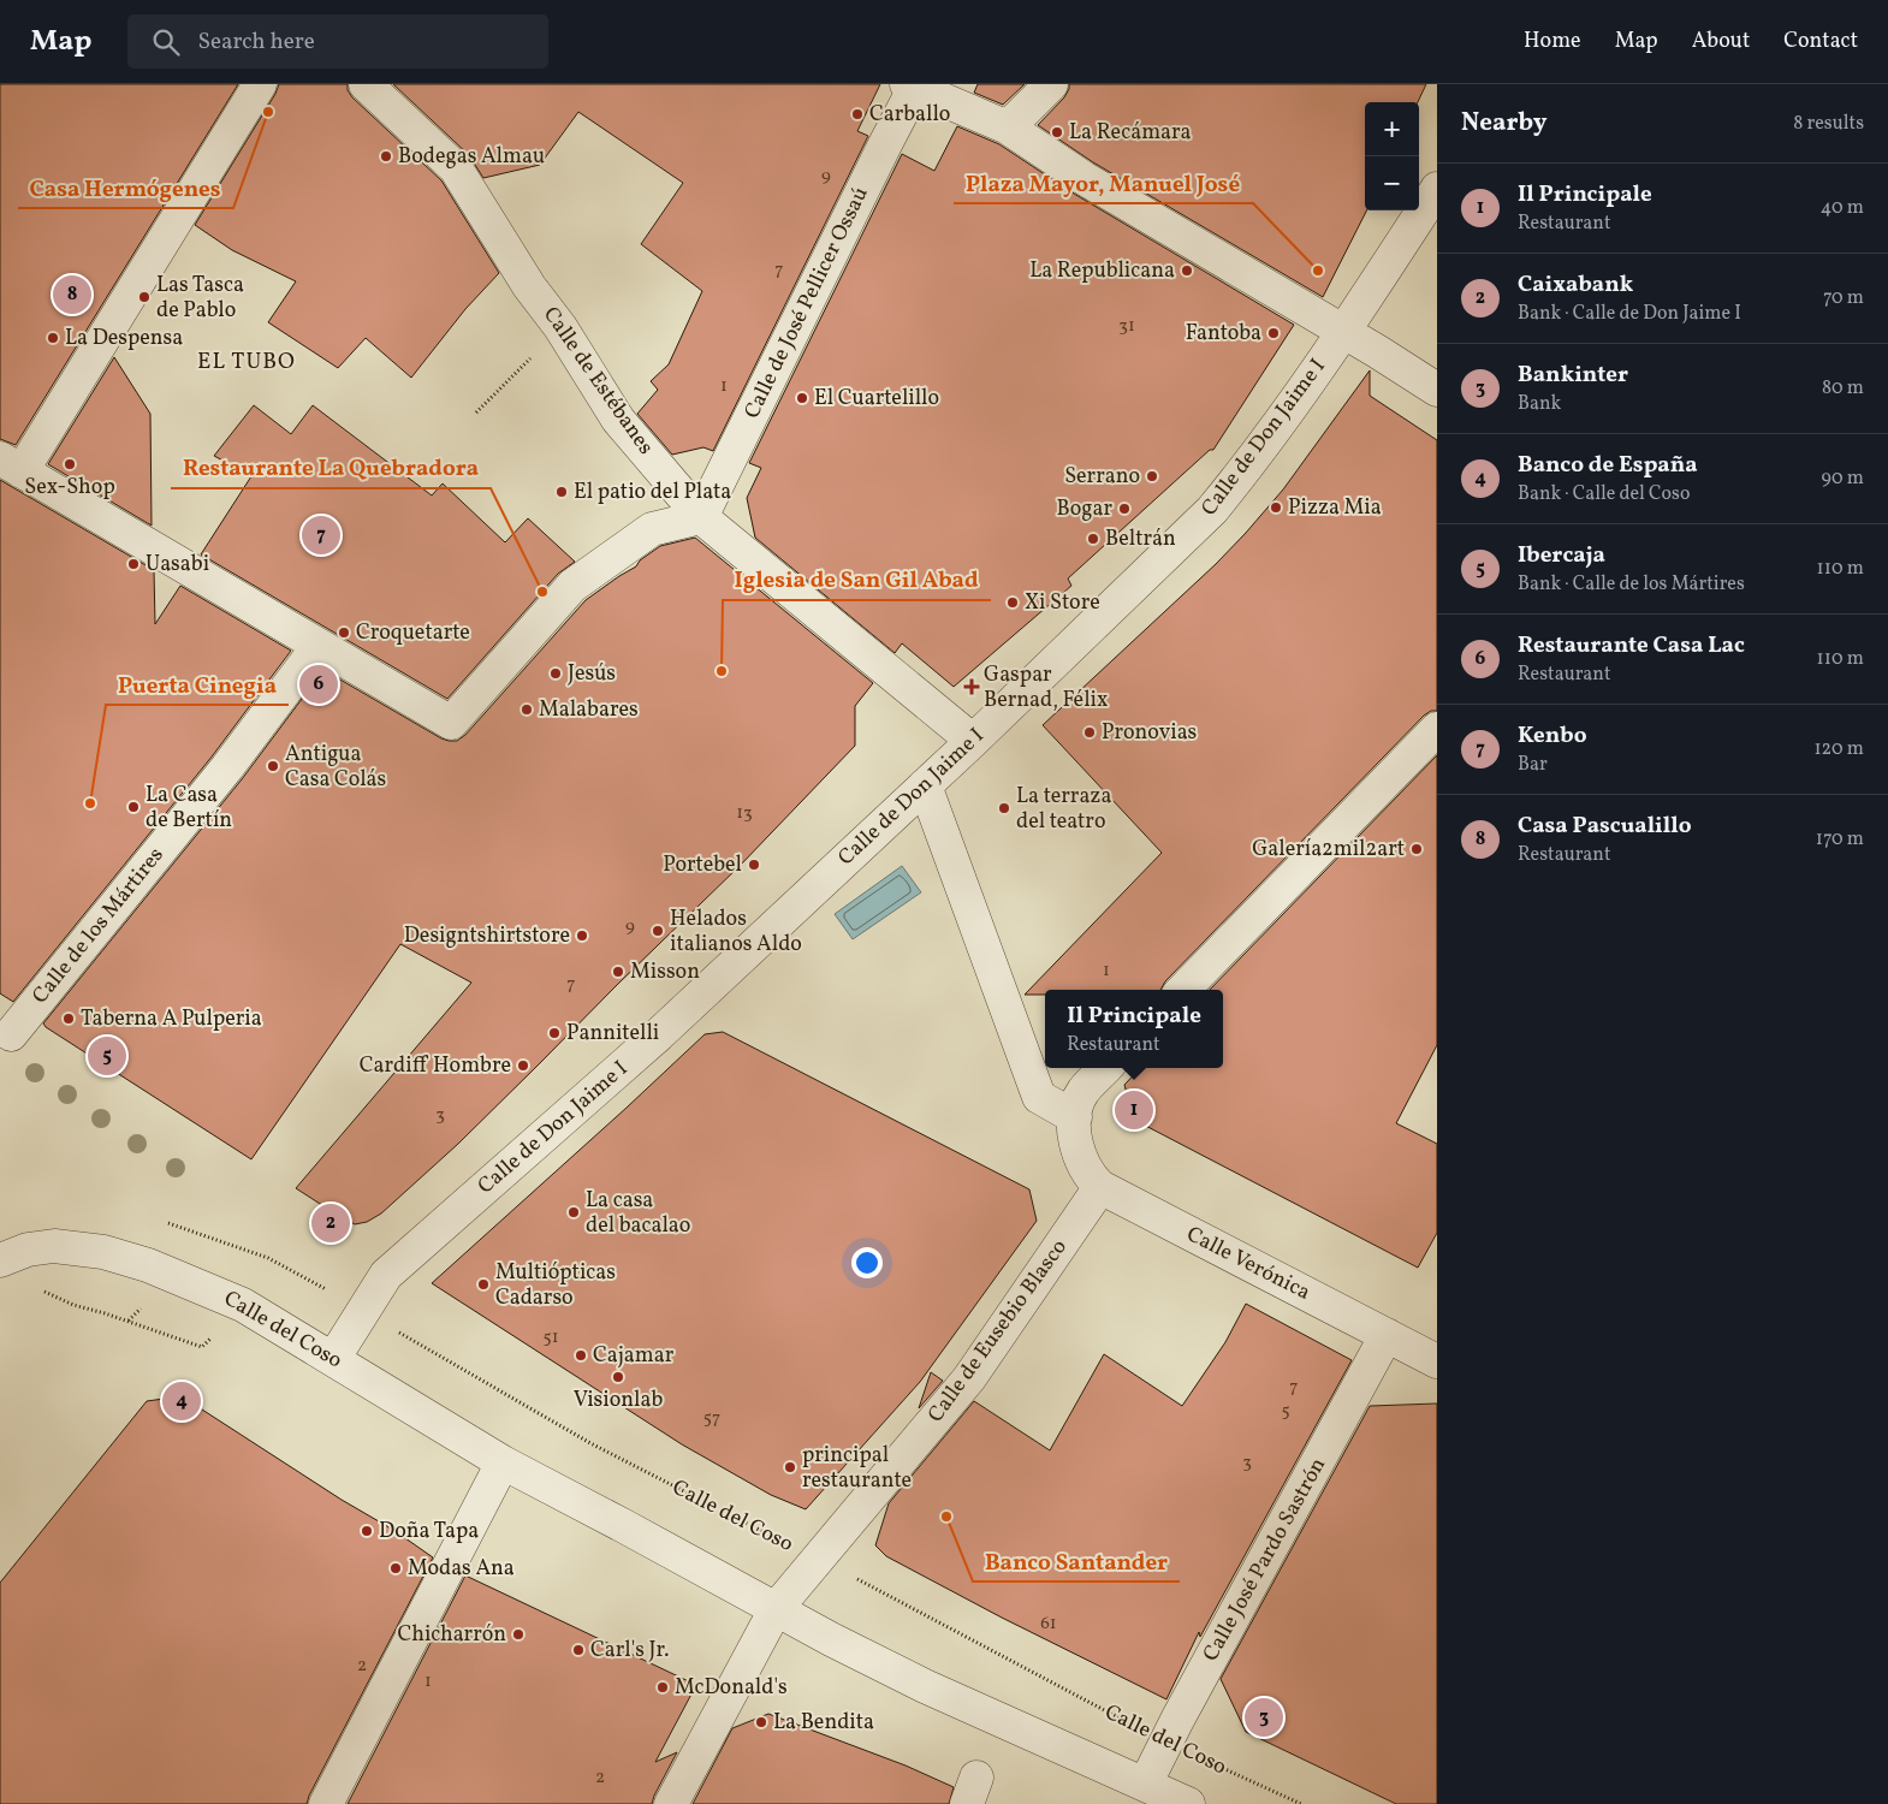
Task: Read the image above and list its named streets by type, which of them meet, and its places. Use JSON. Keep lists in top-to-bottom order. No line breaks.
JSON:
{"streets":{"street":["Calle de José Pellicer Ossaú","Calle de Estébanes","Calle de Don Jaime I","Calle de los Mártires","Calle Verónica","Calle del Coso","Calle de Eusebio Blasco","Calle José Pardo Sastrón"]},"crossings":[["Calle de José Pellicer Ossaú","Calle de Estébanes"],["Calle de Estébanes","Calle de Don Jaime I"],["Calle de Don Jaime I","Calle del Coso"],["Calle Verónica","Calle de Eusebio Blasco"],["Calle Verónica","Calle José Pardo Sastrón"],["Calle del Coso","Calle de Eusebio Blasco"],["Calle del Coso","Calle José Pardo Sastrón"]],"districts":["EL TUBO"],"places":{"other":["Casa Hermógenes","Carballo","La Recámara","Bodegas Almau","La Republicana","Plaza Mayor, Manuel José","Las Tasca de Pablo","Fantoba","La Despensa","El Cuartelillo","Sex-Shop","Serrano","El patio del Plata","Pizza Mia","Bogar","Beltrán","Uasabi","Restaurante La Quebradora","Xi Store","Croquetarte","Iglesia de San Gil Abad","Jesús","Malabares","Pronovias","Antigua Casa Colás","Puerta Cinegia","La Casa de Bertín","La terraza del teatro","Galería2mil2art","Portebel","Helados italianos Aldo","Designtshirtstore","Misson","Taberna A Pulperia","Pannitelli","Cardiff Hombre","La casa del bacalao","Multiópticas Cadarso","Cajamar","Visionlab","principal restaurante","Banco Santander","Doña Tapa","Modas Ana","Chicharrón","Carl's Jr.","McDonald's","La Bendita"],"health":["Gaspar Bernad, Félix"]},"house_numbers":["9","7","31","1","13","9","1","7","3","51","7","5","57","3","61","2","1","2"],"page":{"header":"Map","search":"Search here","nav":["Home","Map","About","Contact"],"heading":["Nearby","8 results"],"map_buttons":["+","−"],"list":[{"mark":"1","name":"Il Principale","note":"Restaurant","value":"40 m"},{"mark":"2","name":"Caixabank","note":"Bank · Calle de Don Jaime I","value":"70 m"},{"mark":"3","name":"Bankinter","note":"Bank","value":"80 m"},{"mark":"4","name":"Banco de España","note":"Bank · Calle del Coso","value":"90 m"},{"mark":"5","name":"Ibercaja","note":"Bank · Calle de los Mártires","value":"110 m"},{"mark":"6","name":"Restaurante Casa Lac","note":"Restaurant","value":"110 m"},{"mark":"7","name":"Kenbo","note":"Bar","value":"120 m"},{"mark":"8","name":"Casa Pascualillo","note":"Restaurant","value":"170 m"}],"pins":["8","7","6","5","1","2","4","3"],"popup":["Il Principale","Restaurant"]}}
